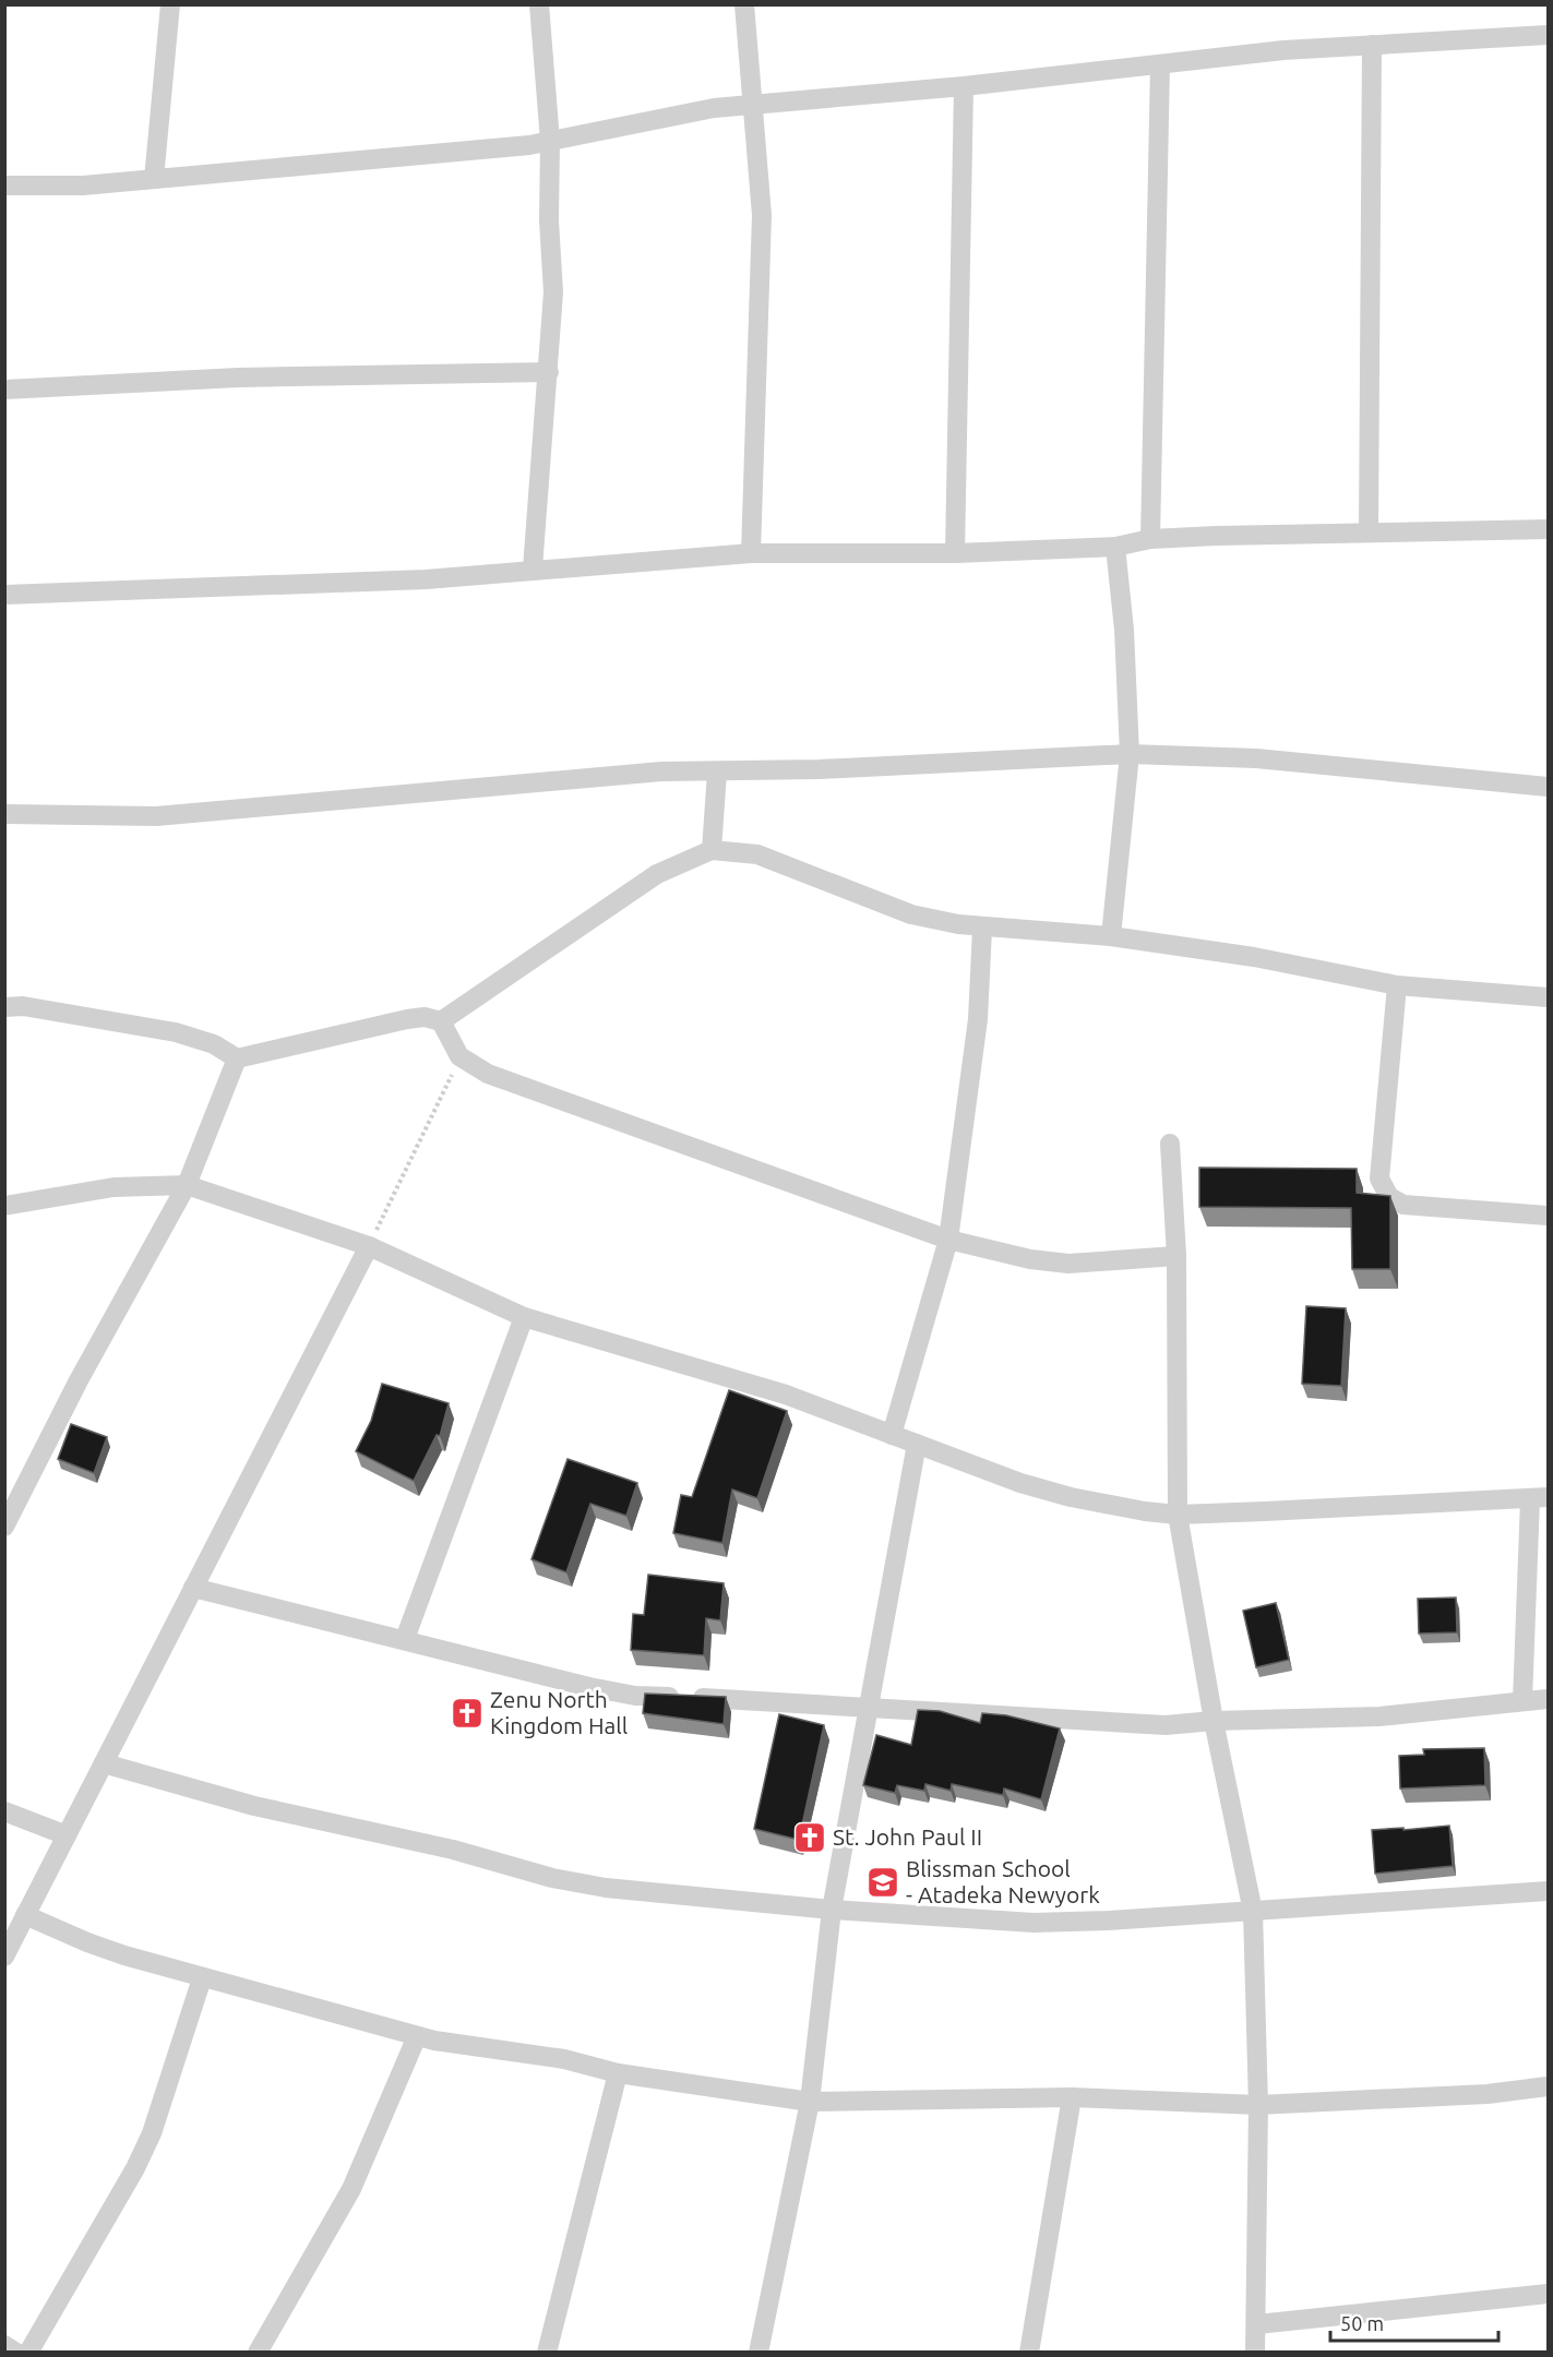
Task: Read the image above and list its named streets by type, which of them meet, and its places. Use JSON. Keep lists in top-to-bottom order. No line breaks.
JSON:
{"places":{"church":["Zenu North Kingdom Hall","St. John Paul II"],"school or university":["Blissman School - Atadeka Newyork"]},"scale_bar":"50 m"}
